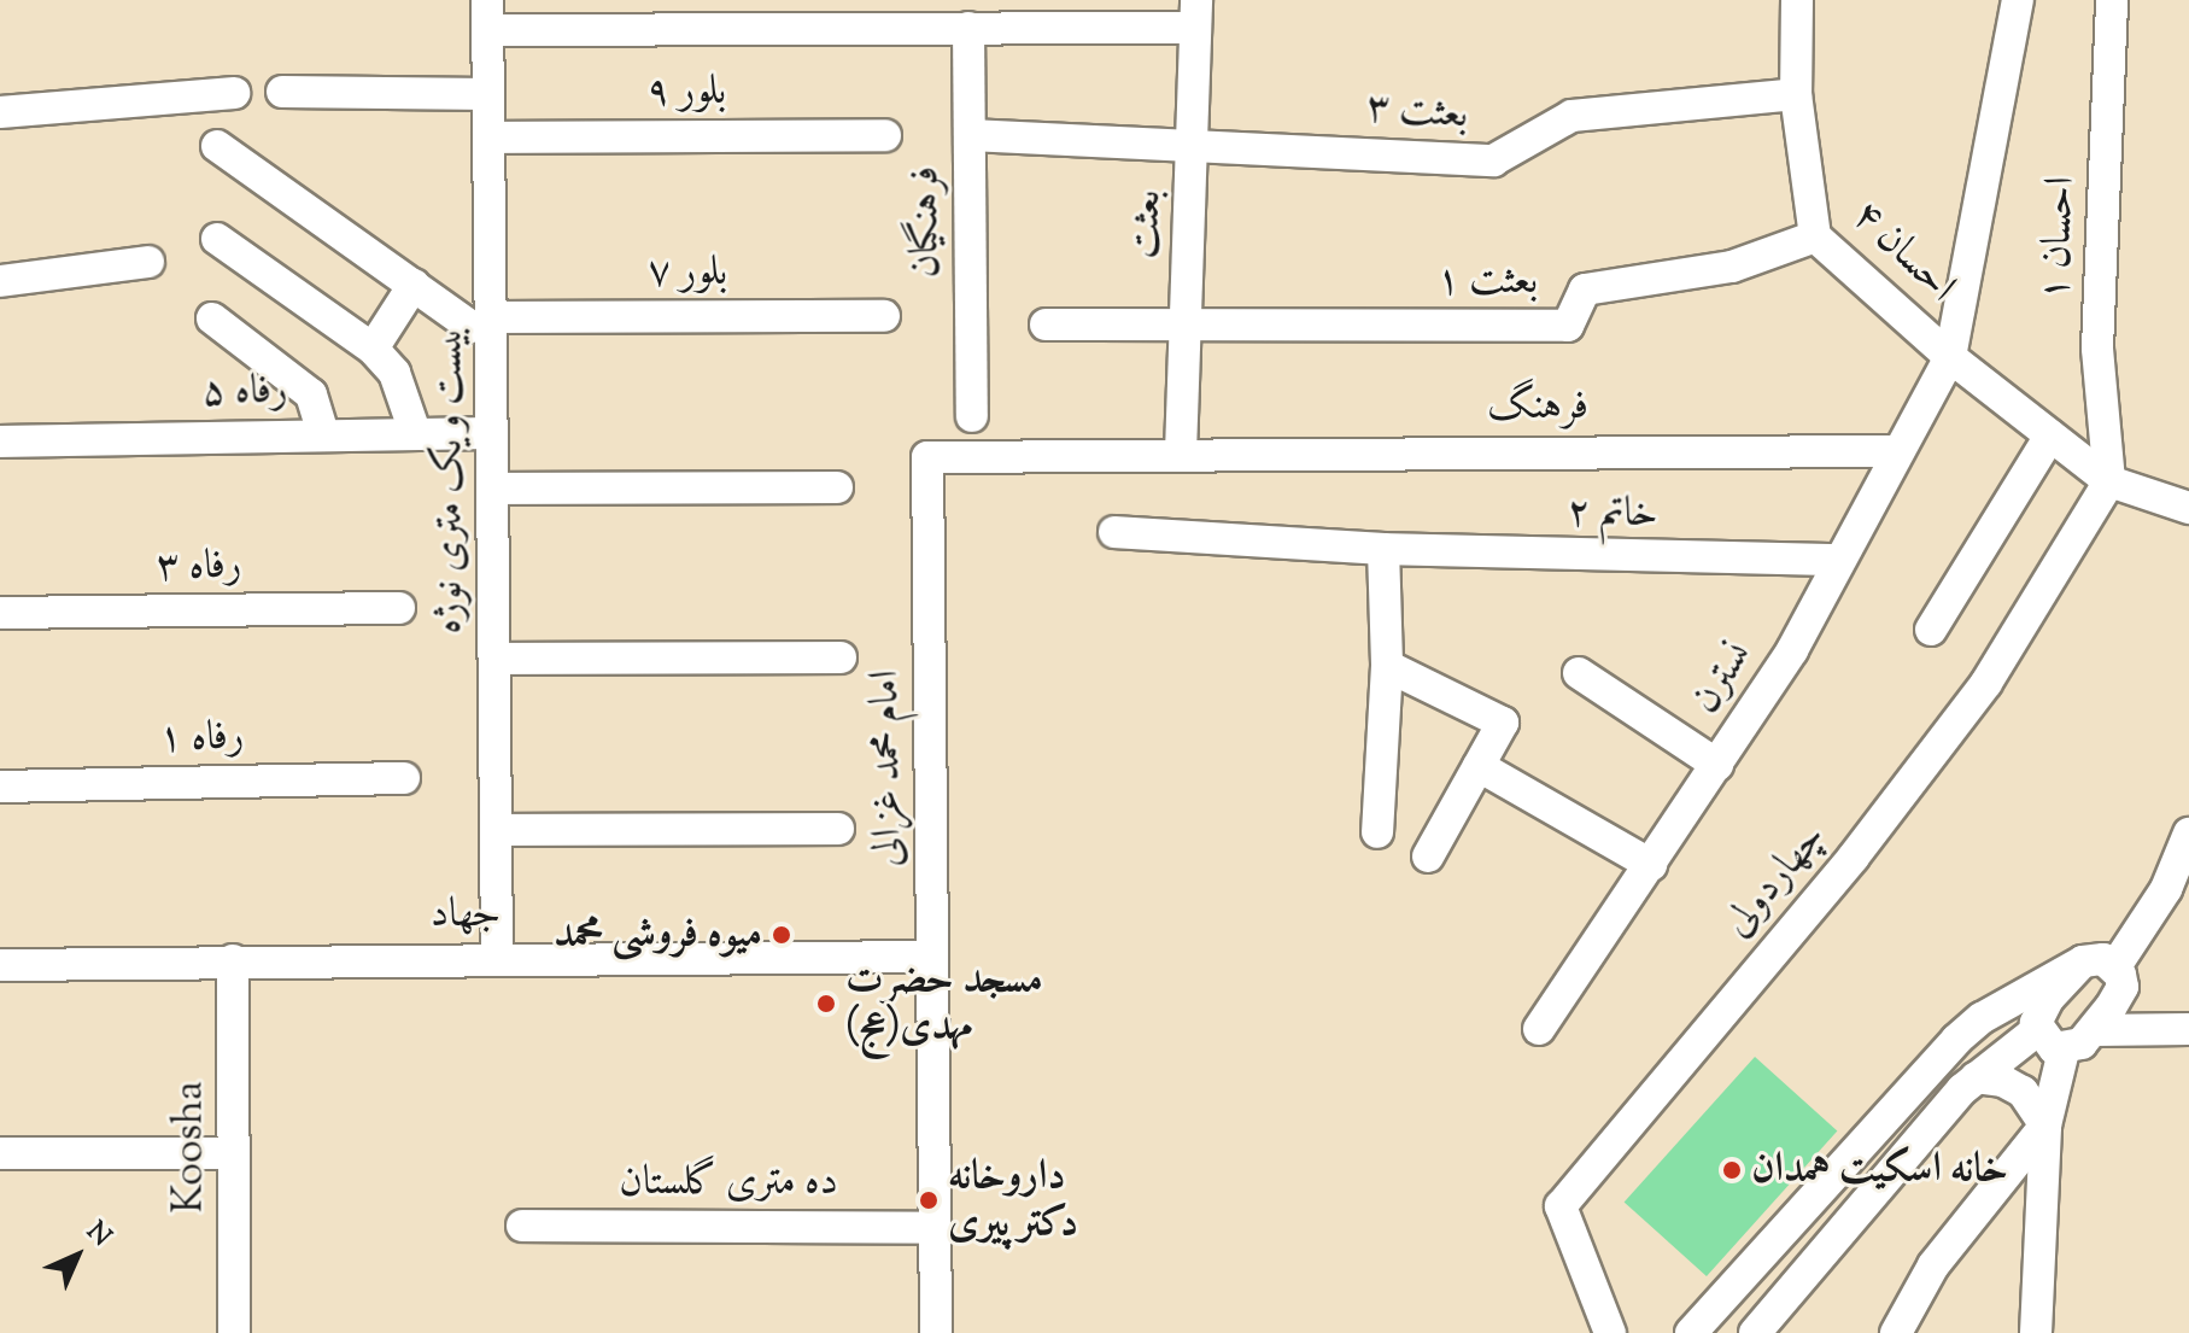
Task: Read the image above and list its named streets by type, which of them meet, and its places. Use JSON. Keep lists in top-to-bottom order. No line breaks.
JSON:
{"streets":{"street":["بلور ۹","بعثت ۳","فرهنگیان","بعثت","احسان ۱","احسان ۴","بلور ۷","بعثت ۱","رفاه ۵","فرهنگ","بیست و یک متری نوژه","خاتم ۲","رفاه ۳","نسترن","رفاه ۱","امام محمد غزالی","چهاردولی","جهاد","Koosha","ده متری گلستان"]},"crossings":[["بلور ۹","بیست و یک متری نوژه"],["بعثت ۳","فرهنگیان"],["بعثت ۳","بعثت"],["بعثت ۳","احسان ۴"],["بعثت","بعثت ۱"],["بعثت","فرهنگ"],["بعثت","امام محمد غزالی"],["احسان ۱","احسان ۴"],["احسان ۱","چهاردولی"],["احسان ۴","بعثت ۱"],["احسان ۴","نسترن"],["احسان ۴","چهاردولی"],["بلور ۷","بیست و یک متری نوژه"],["رفاه ۵","بیست و یک متری نوژه"],["فرهنگ","نسترن"],["فرهنگ","امام محمد غزالی"],["بیست و یک متری نوژه","جهاد"],["خاتم ۲","نسترن"],["امام محمد غزالی","جهاد"],["امام محمد غزالی","ده متری گلستان"],["جهاد","Koosha"]],"places":["میوه فروشی محمد","مسجد حضرت مهدی(عج)","خانه اسكيت همدان","داروخانه دکتر پیری"],"north":"top right"}
